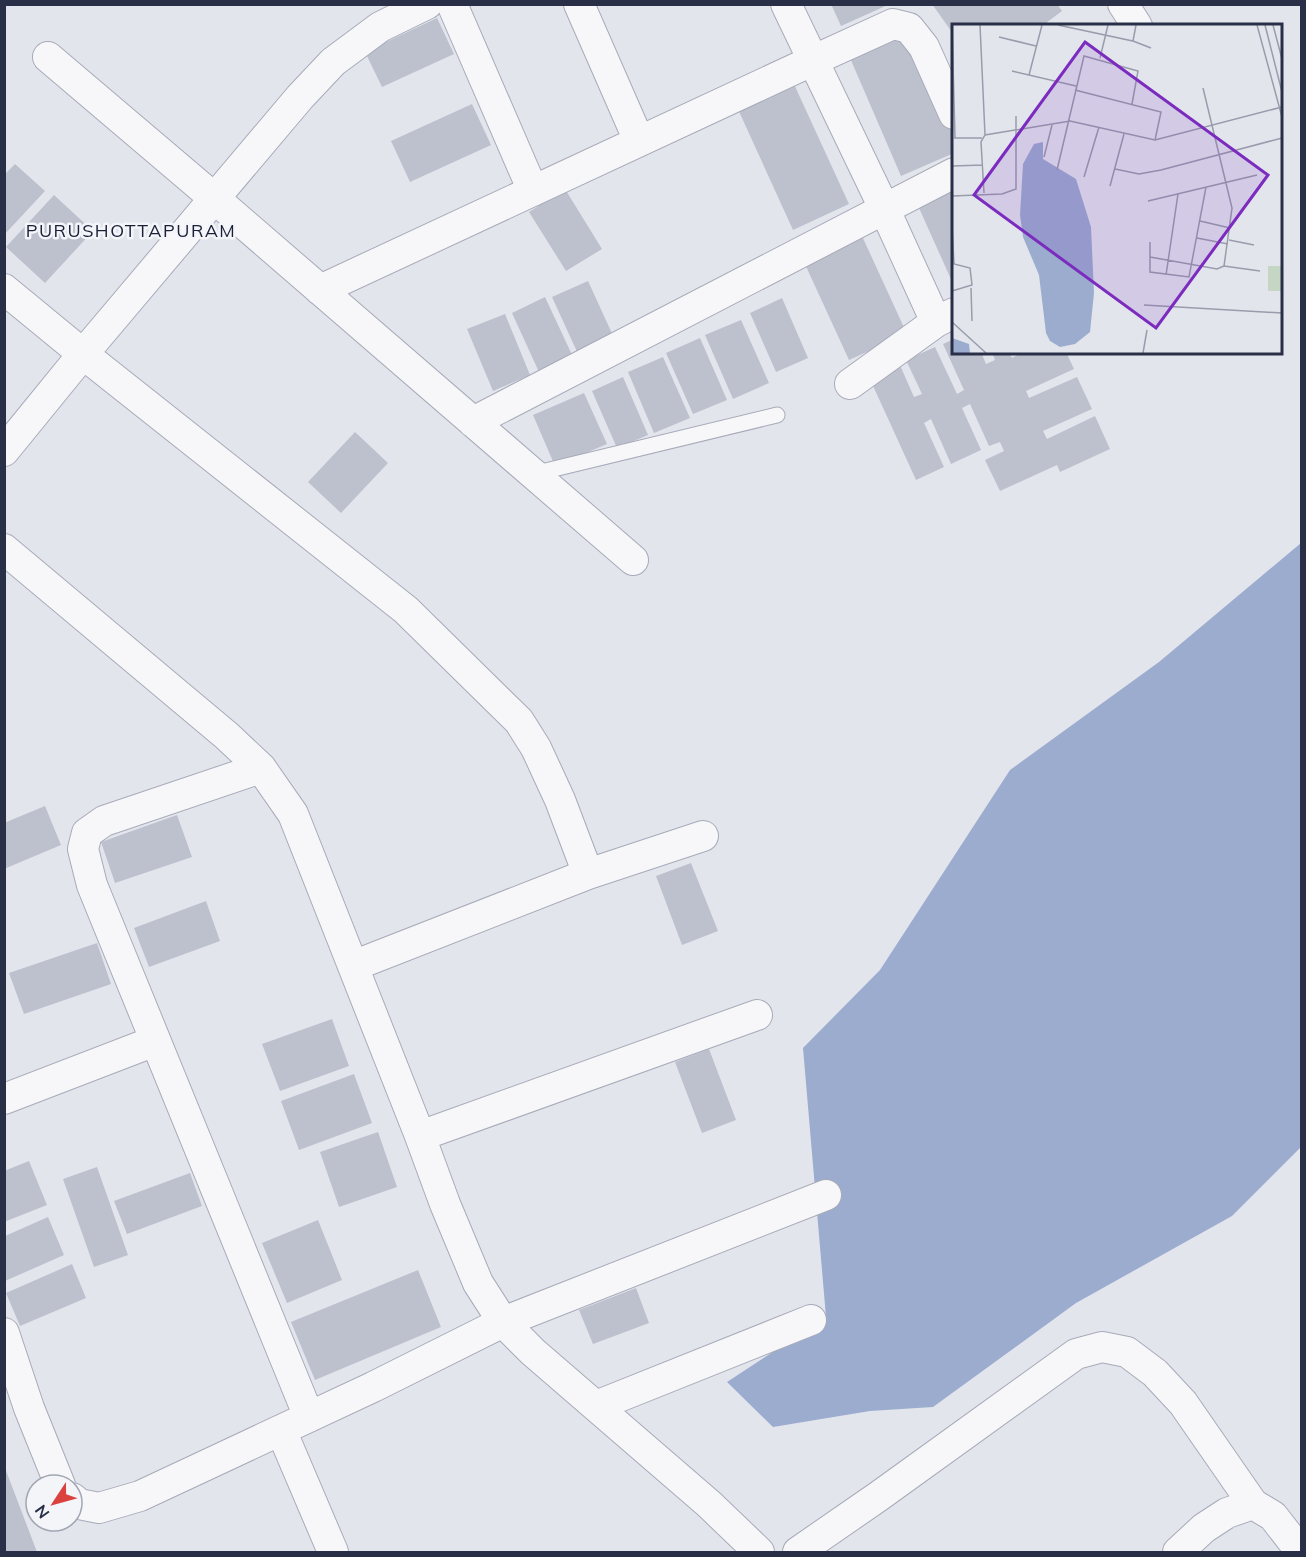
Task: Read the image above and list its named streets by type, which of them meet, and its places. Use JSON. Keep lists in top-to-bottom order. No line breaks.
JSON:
{"districts":["PURUSHOTTAPURAM"],"north":"bottom left"}
